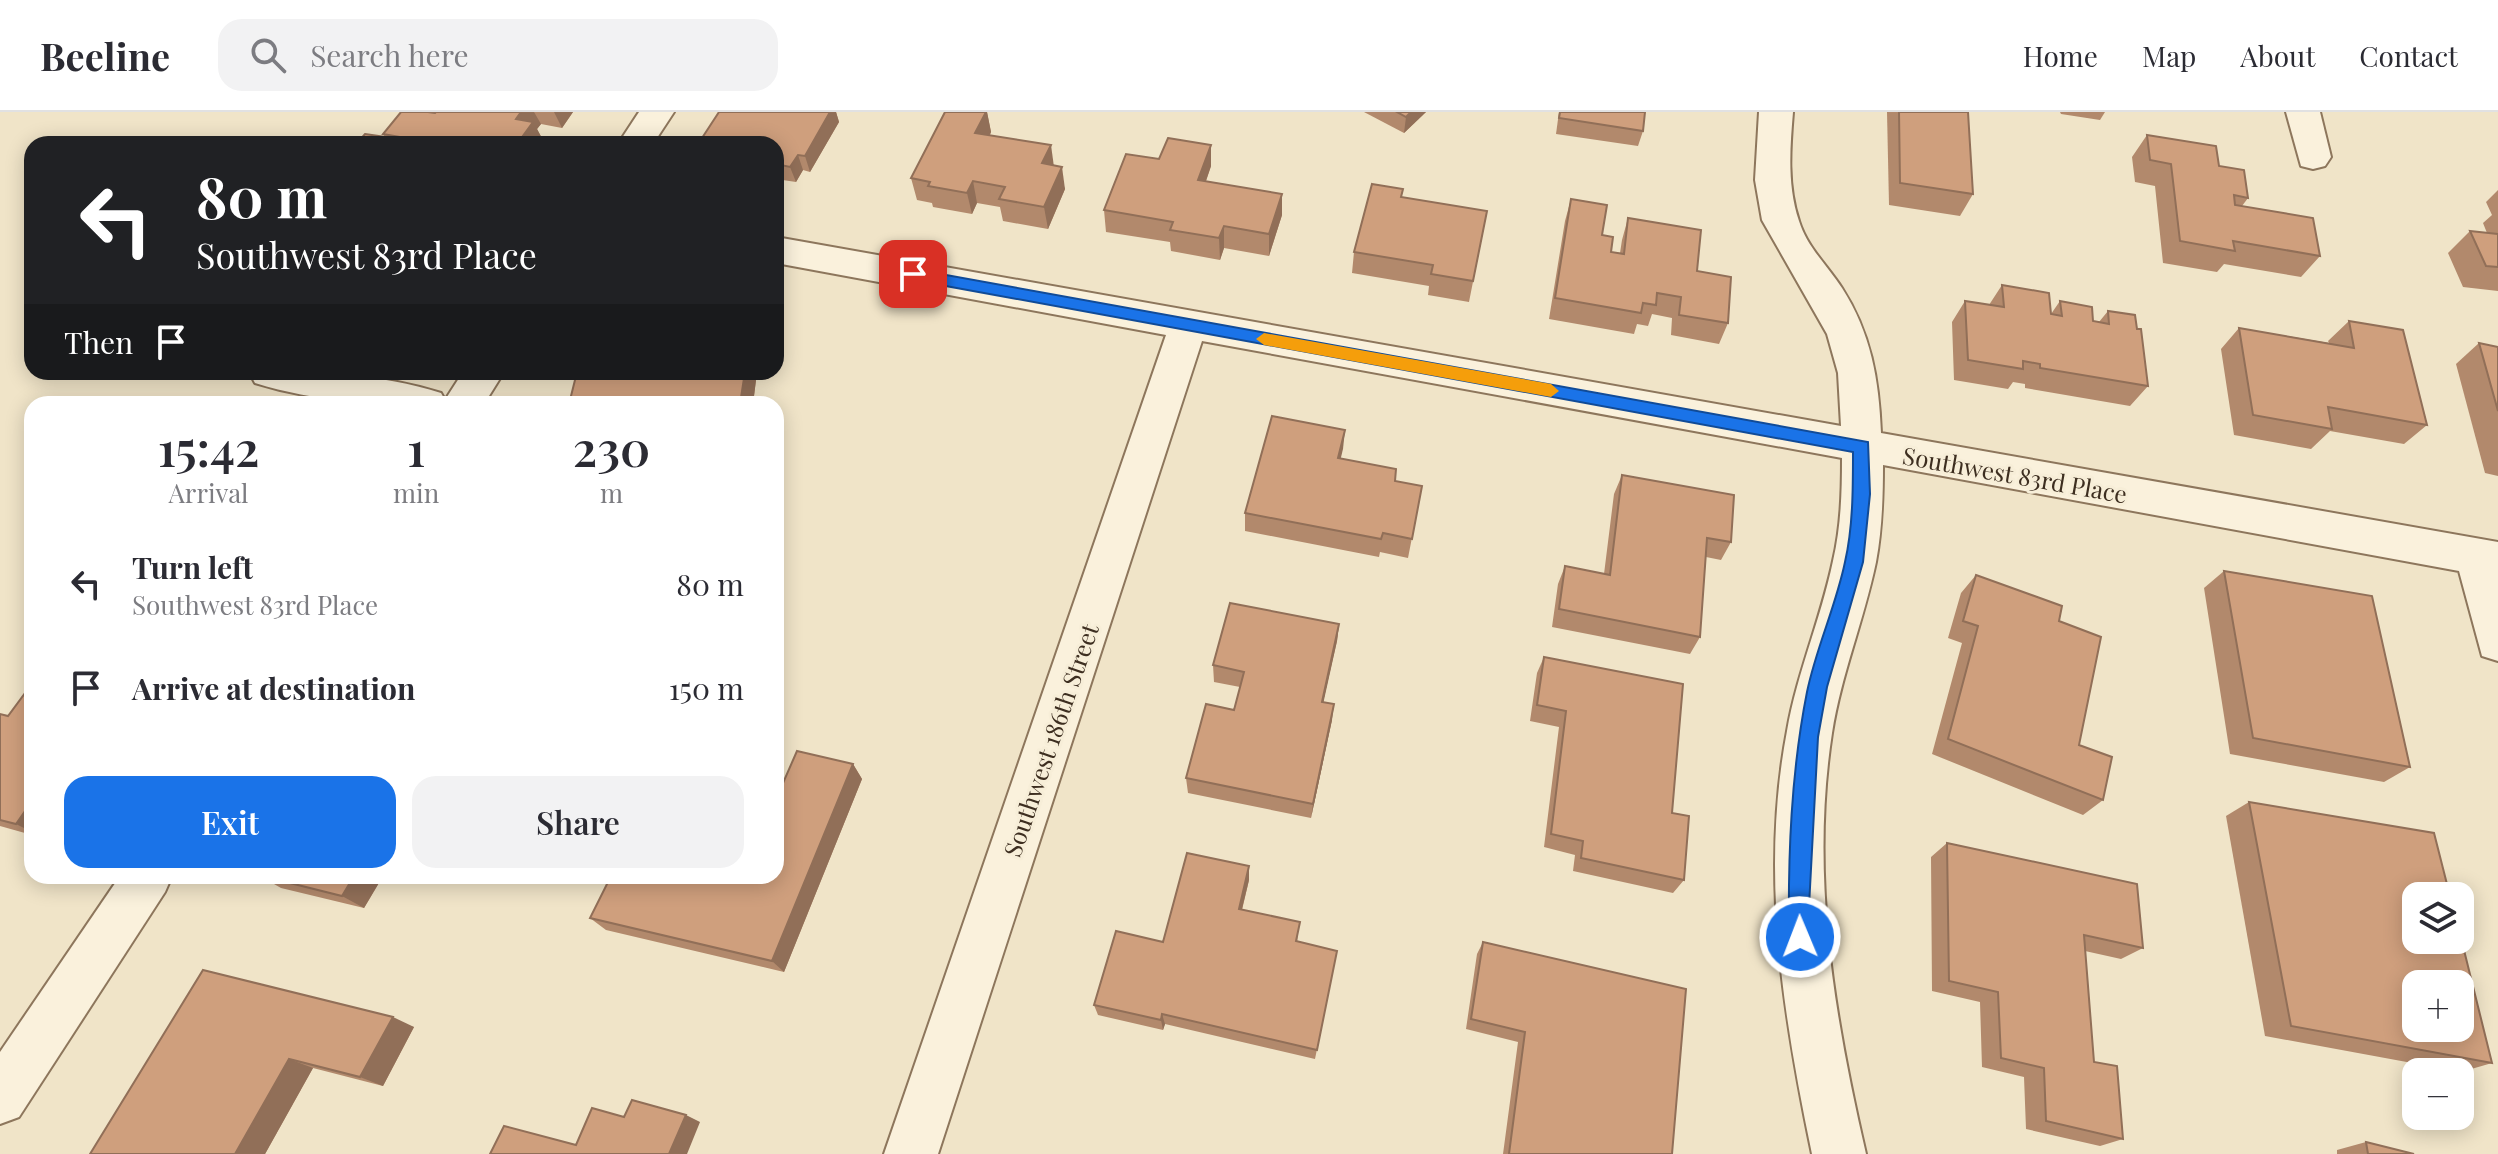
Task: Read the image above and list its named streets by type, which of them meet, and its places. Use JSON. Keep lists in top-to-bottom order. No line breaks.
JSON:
{"streets":{"street":["Southwest 83rd Place","Southwest 186th Street"]},"crossings":[["Southwest 83rd Place","Southwest 186th Street"]],"page":{"header":"Beeline","search":"Search here","nav":["Home","Map","About","Contact"],"turn":["80 m","Southwest 83rd Place"],"then":"Then","eta":["15:42","Arrival","1","min","230","m"],"list":[{"name":"Turn left","note":"Southwest 83rd Place","value":"80 m"},{"name":"Arrive at destination","value":"150 m"}],"buttons":["Exit","Share"],"map_buttons":["+","−"]}}
